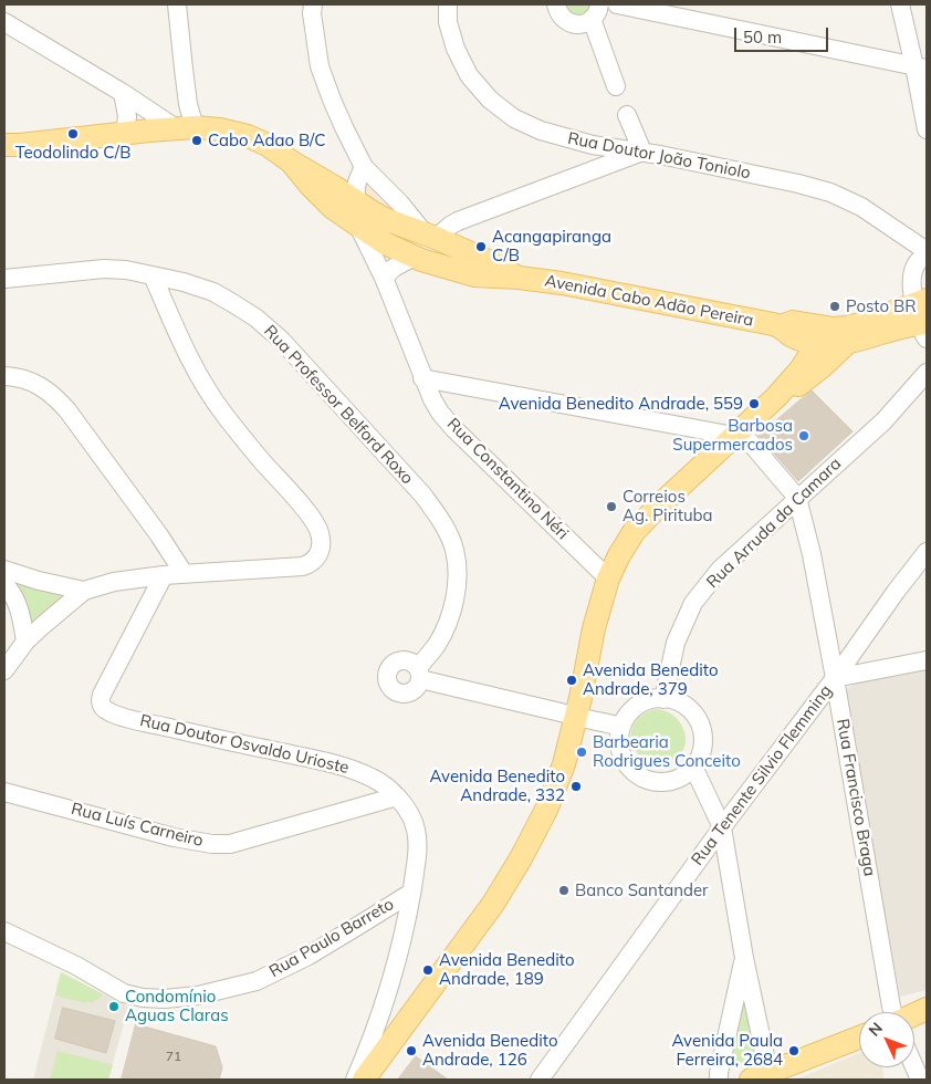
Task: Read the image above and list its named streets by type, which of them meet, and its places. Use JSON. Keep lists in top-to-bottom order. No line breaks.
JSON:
{"streets":{"main road":["Avenida Cabo Adão Pereira"],"street":["Rua Doutor João Toniolo","Rua Professor Belford Roxo","Rua Constantino Néri","Rua Arruda da Camara","Rua Doutor Osvaldo Urioste","Rua Tenente Silvio Flemming","Rua Francisco Braga","Rua Luís Carneiro","Rua Paulo Barreto"]},"crossings":[["Avenida Cabo Adão Pereira","Rua Constantino Néri"],["Rua Arruda da Camara","Rua Francisco Braga"],["Rua Doutor Osvaldo Urioste","Rua Luís Carneiro"],["Rua Doutor Osvaldo Urioste","Rua Paulo Barreto"],["Rua Tenente Silvio Flemming","Rua Francisco Braga"]],"places":["Teodolindo C/B","Cabo Adao B/C","Acangapiranga C/B","Posto BR","Avenida Benedito Andrade, 559","Barbosa Supermercados","Correios Ag. Pirituba","Avenida Benedito Andrade, 379","Barbearia Rodrigues Conceito","Avenida Benedito Andrade, 332","Banco Santander","Avenida Benedito Andrade, 189","Condomínio Aguas Claras","Avenida Benedito Andrade, 126","Avenida Paula Ferreira, 2684"],"house_numbers":["71"],"scale_bar":"50 m","north":"top left"}
